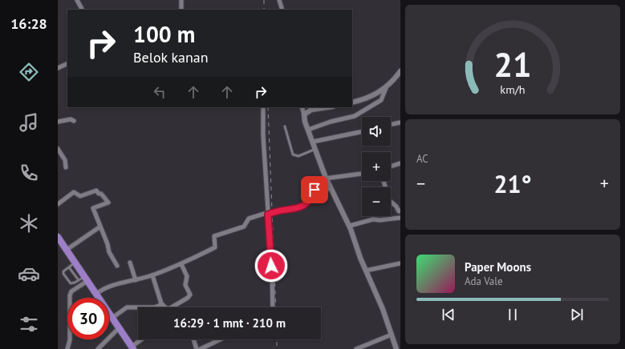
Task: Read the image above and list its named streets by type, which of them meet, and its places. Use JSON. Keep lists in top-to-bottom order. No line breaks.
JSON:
{"page":{"tabs":"16:28","turn":["100 m","Belok kanan"],"map_buttons":["+","−"],"tile":"AC","heat":["−","21°","+"],"song":["Paper Moons","Ada Vale"],"limit":"30","trip":"16:29 · 1 mnt · 210 m","gauge":["21","km/h"]}}
